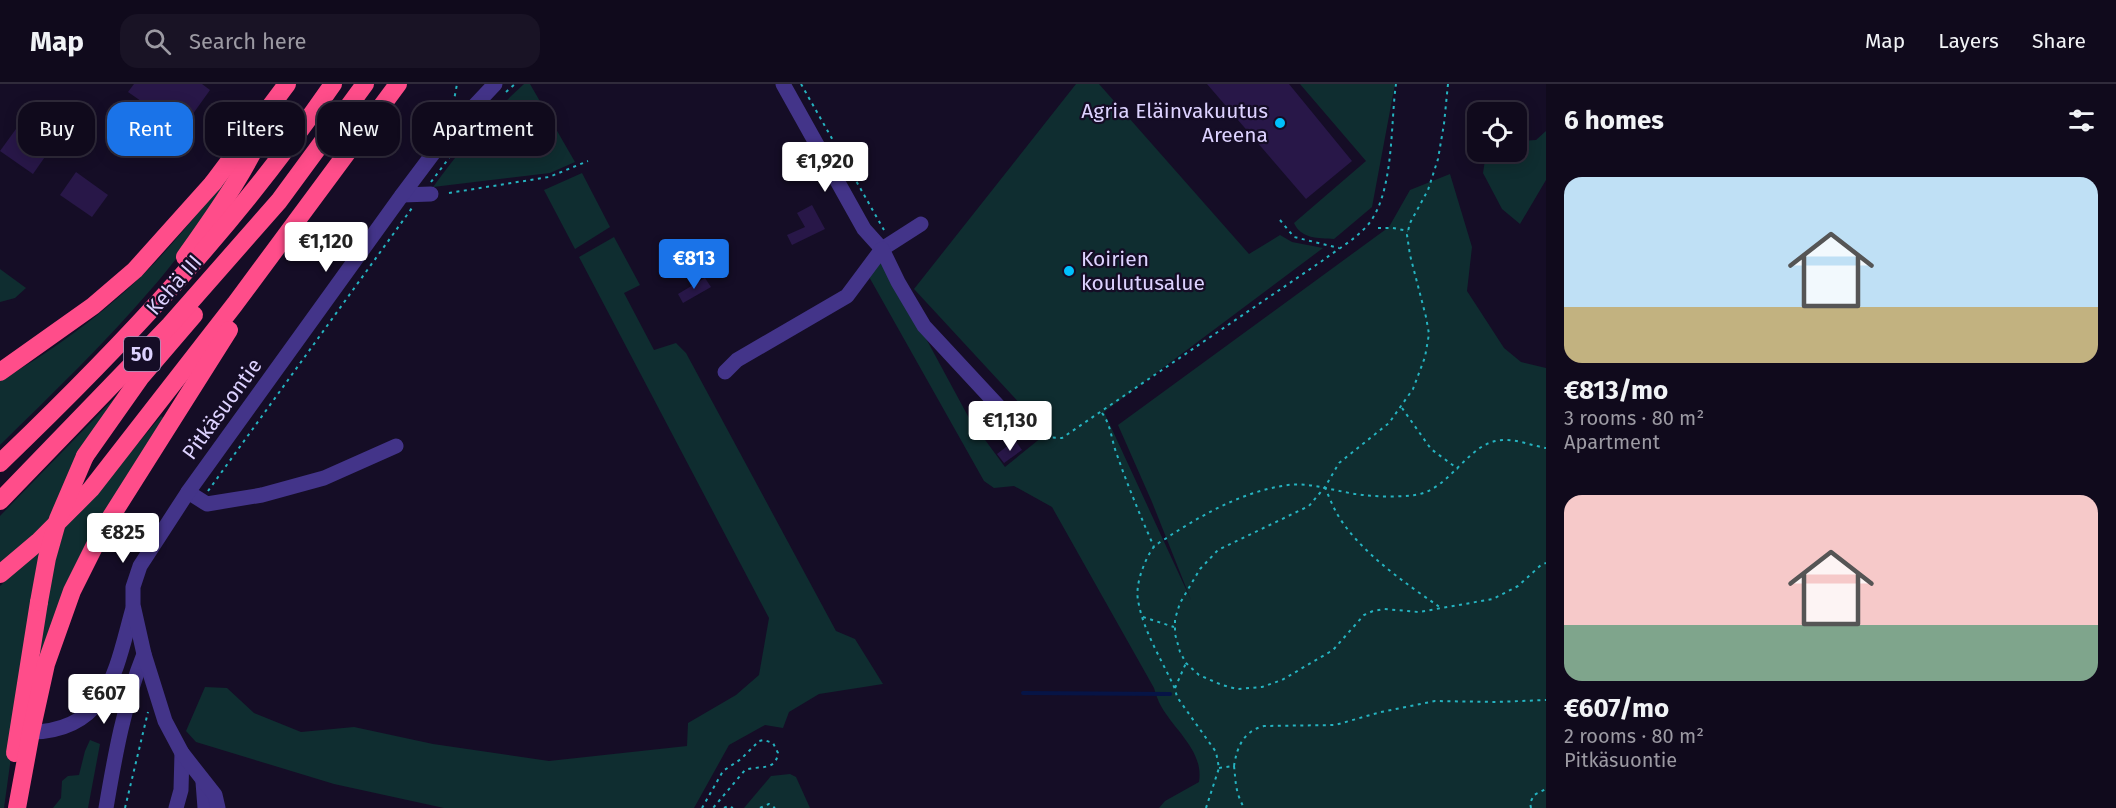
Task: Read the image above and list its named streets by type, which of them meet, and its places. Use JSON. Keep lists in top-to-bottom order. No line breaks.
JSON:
{"streets":{"highway":["Kehä III","50"],"street":["Pitkäsuontie"]},"places":["Agria Eläinvakuutus Areena","Koirien koulutusalue"],"page":{"header":"Map","search":"Search here","nav":["Map","Layers","Share"],"heading":"6 homes","chip":["Buy","Rent","Filters","New","Apartment"],"price":["€1,920","€1,120","€813","€1,130","€825","€607"],"list":[{"name":"€813/mo","note":"3 rooms · 80 m² · Apartment"},{"name":"€607/mo","note":"2 rooms · 80 m² · Pitkäsuontie"}]}}
